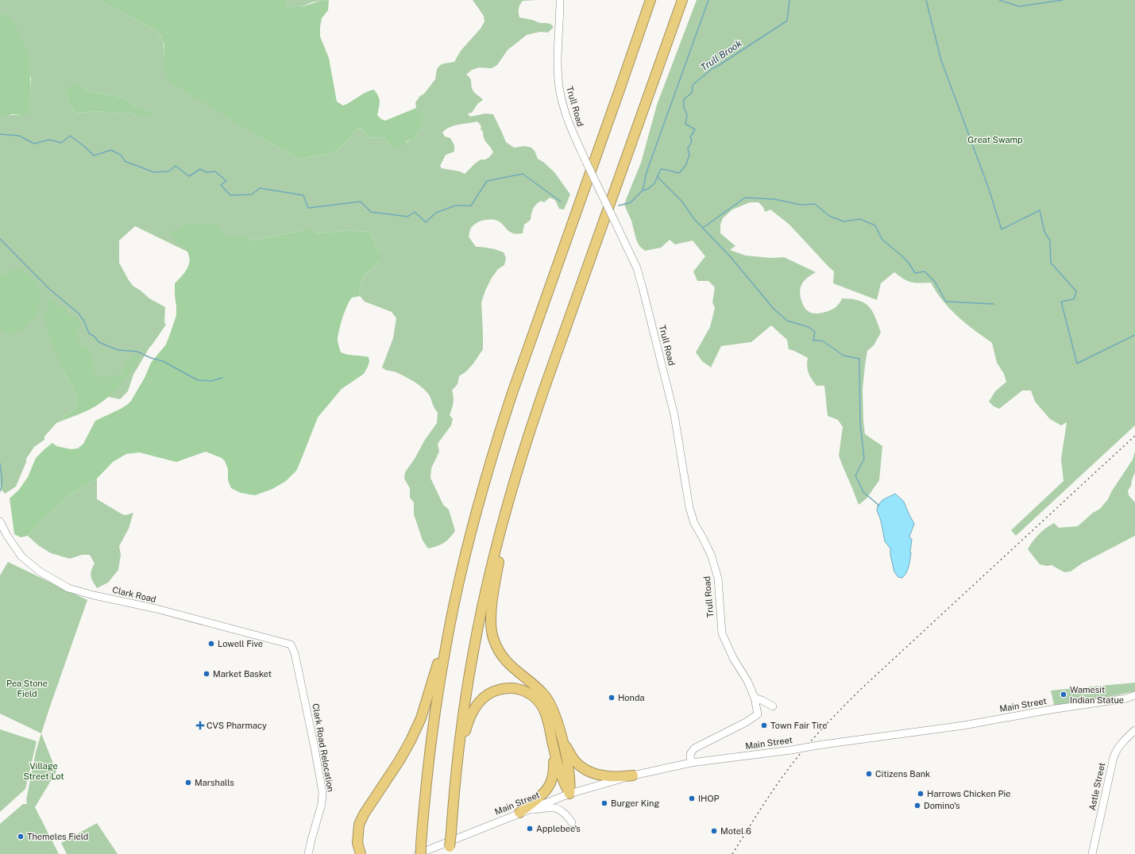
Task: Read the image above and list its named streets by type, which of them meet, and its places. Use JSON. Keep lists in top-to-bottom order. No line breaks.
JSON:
{"streets":{"street":["Trull Road","Clark Road","Main Street","Clark Road Relocation","Astle Street"]},"crossings":[["Trull Road","Main Street"],["Clark Road","Clark Road Relocation"]],"water":["Trull Brook"],"parks":["Great Swamp","Pea Stone Field","Village Street Lot"],"places":{"other":["Lowell Five","Market Basket","Wamesit Indian Statue","Honda","Town Fair Tire","Citizens Bank","Marshalls","Harrows Chicken Pie","IHOP","Burger King","Domino's","Applebee's","Motel 6","Themeles Field"],"health":["CVS Pharmacy"]}}
